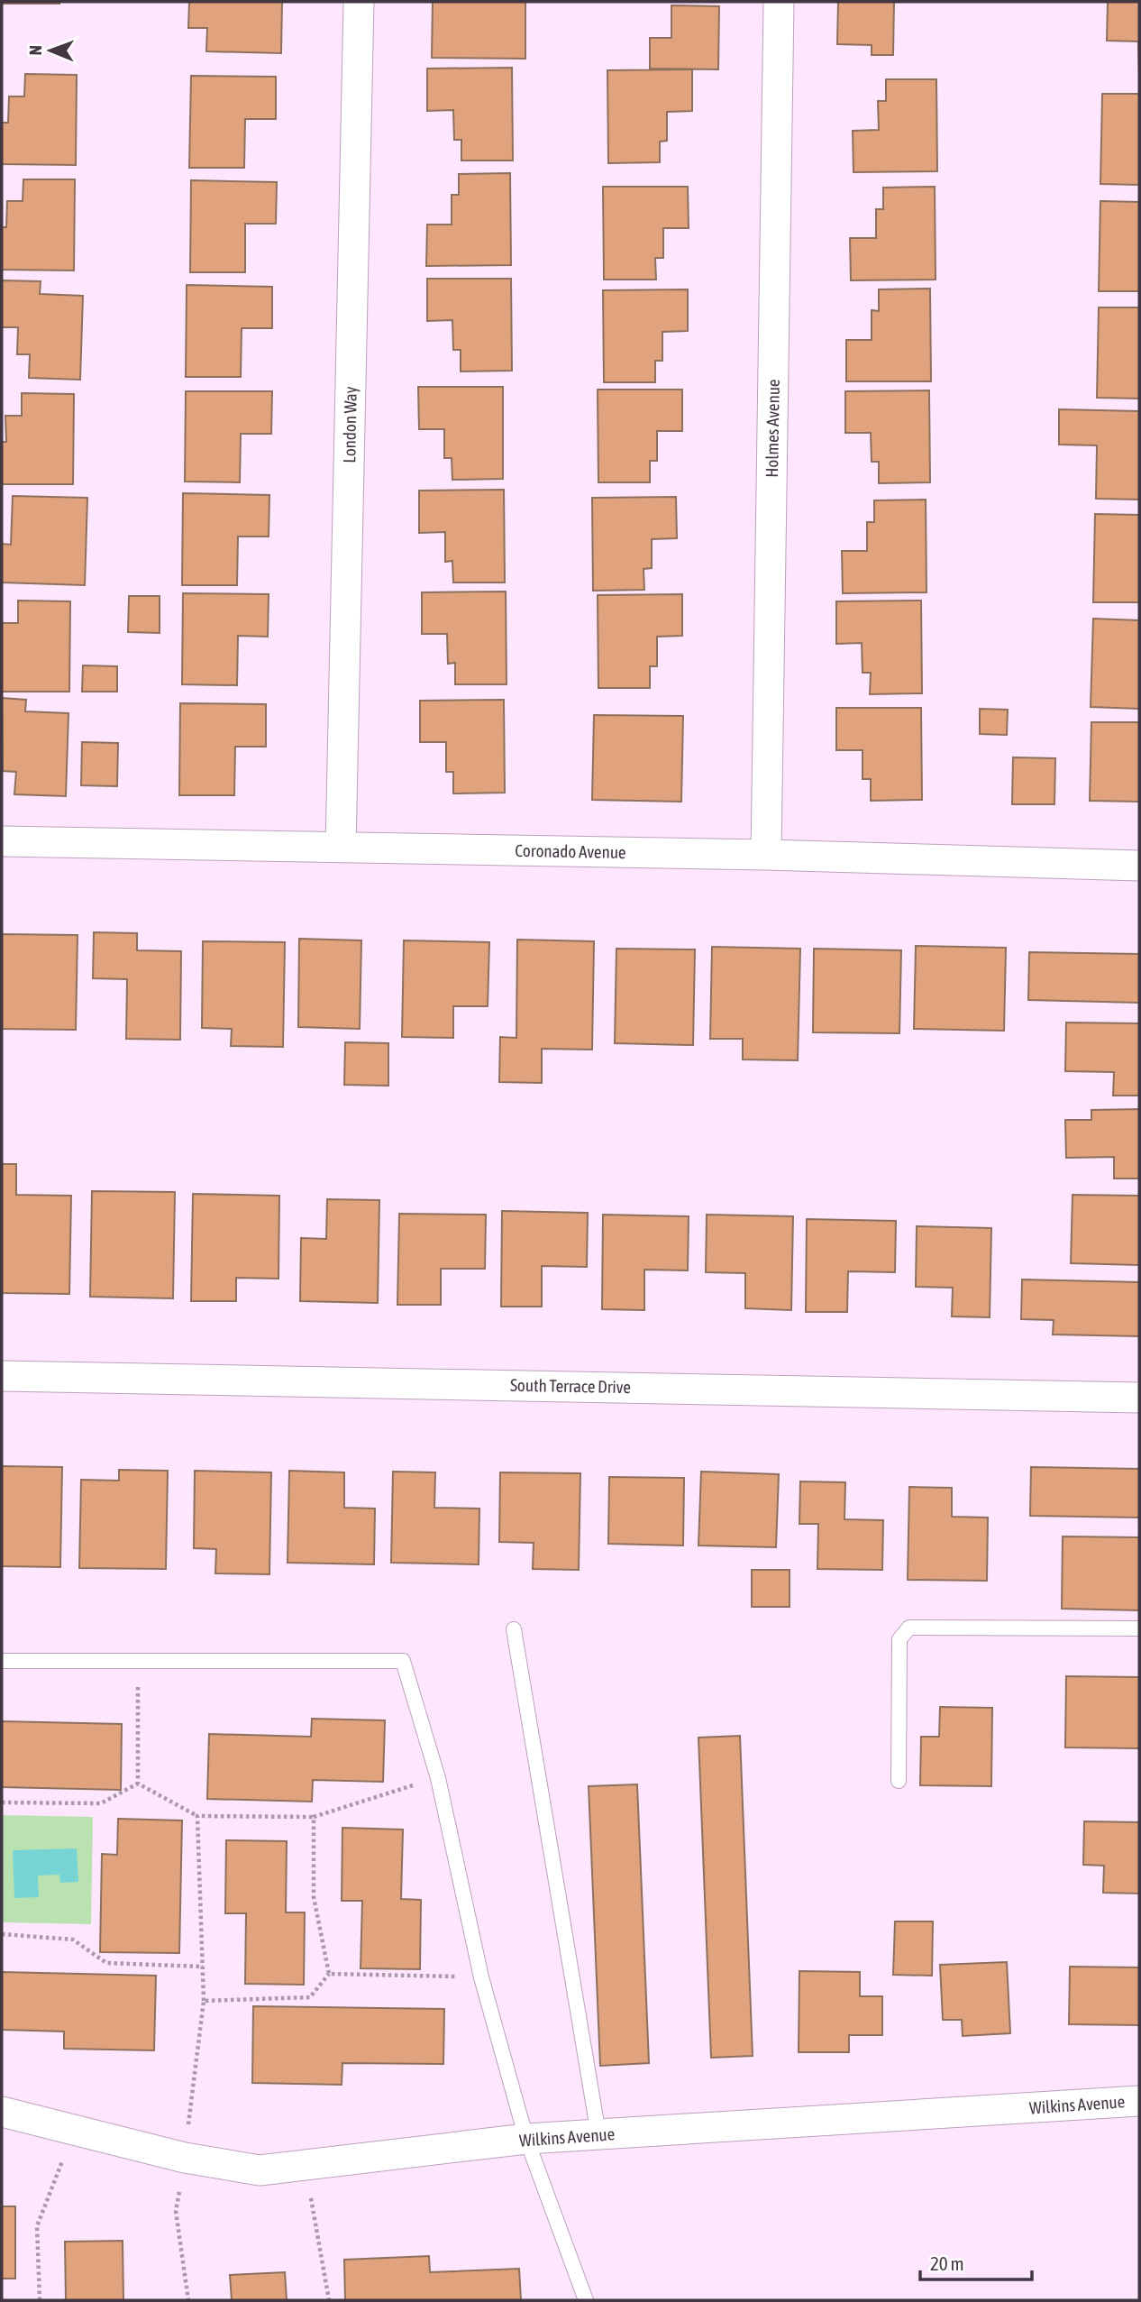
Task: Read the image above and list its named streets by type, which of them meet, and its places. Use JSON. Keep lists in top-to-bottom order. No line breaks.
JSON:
{"streets":{"street":["London Way","Holmes Avenue","Coronado Avenue","South Terrace Drive","Wilkins Avenue"]},"crossings":[["London Way","Coronado Avenue"],["Holmes Avenue","Coronado Avenue"]],"scale_bar":"20 m","north":"left"}
